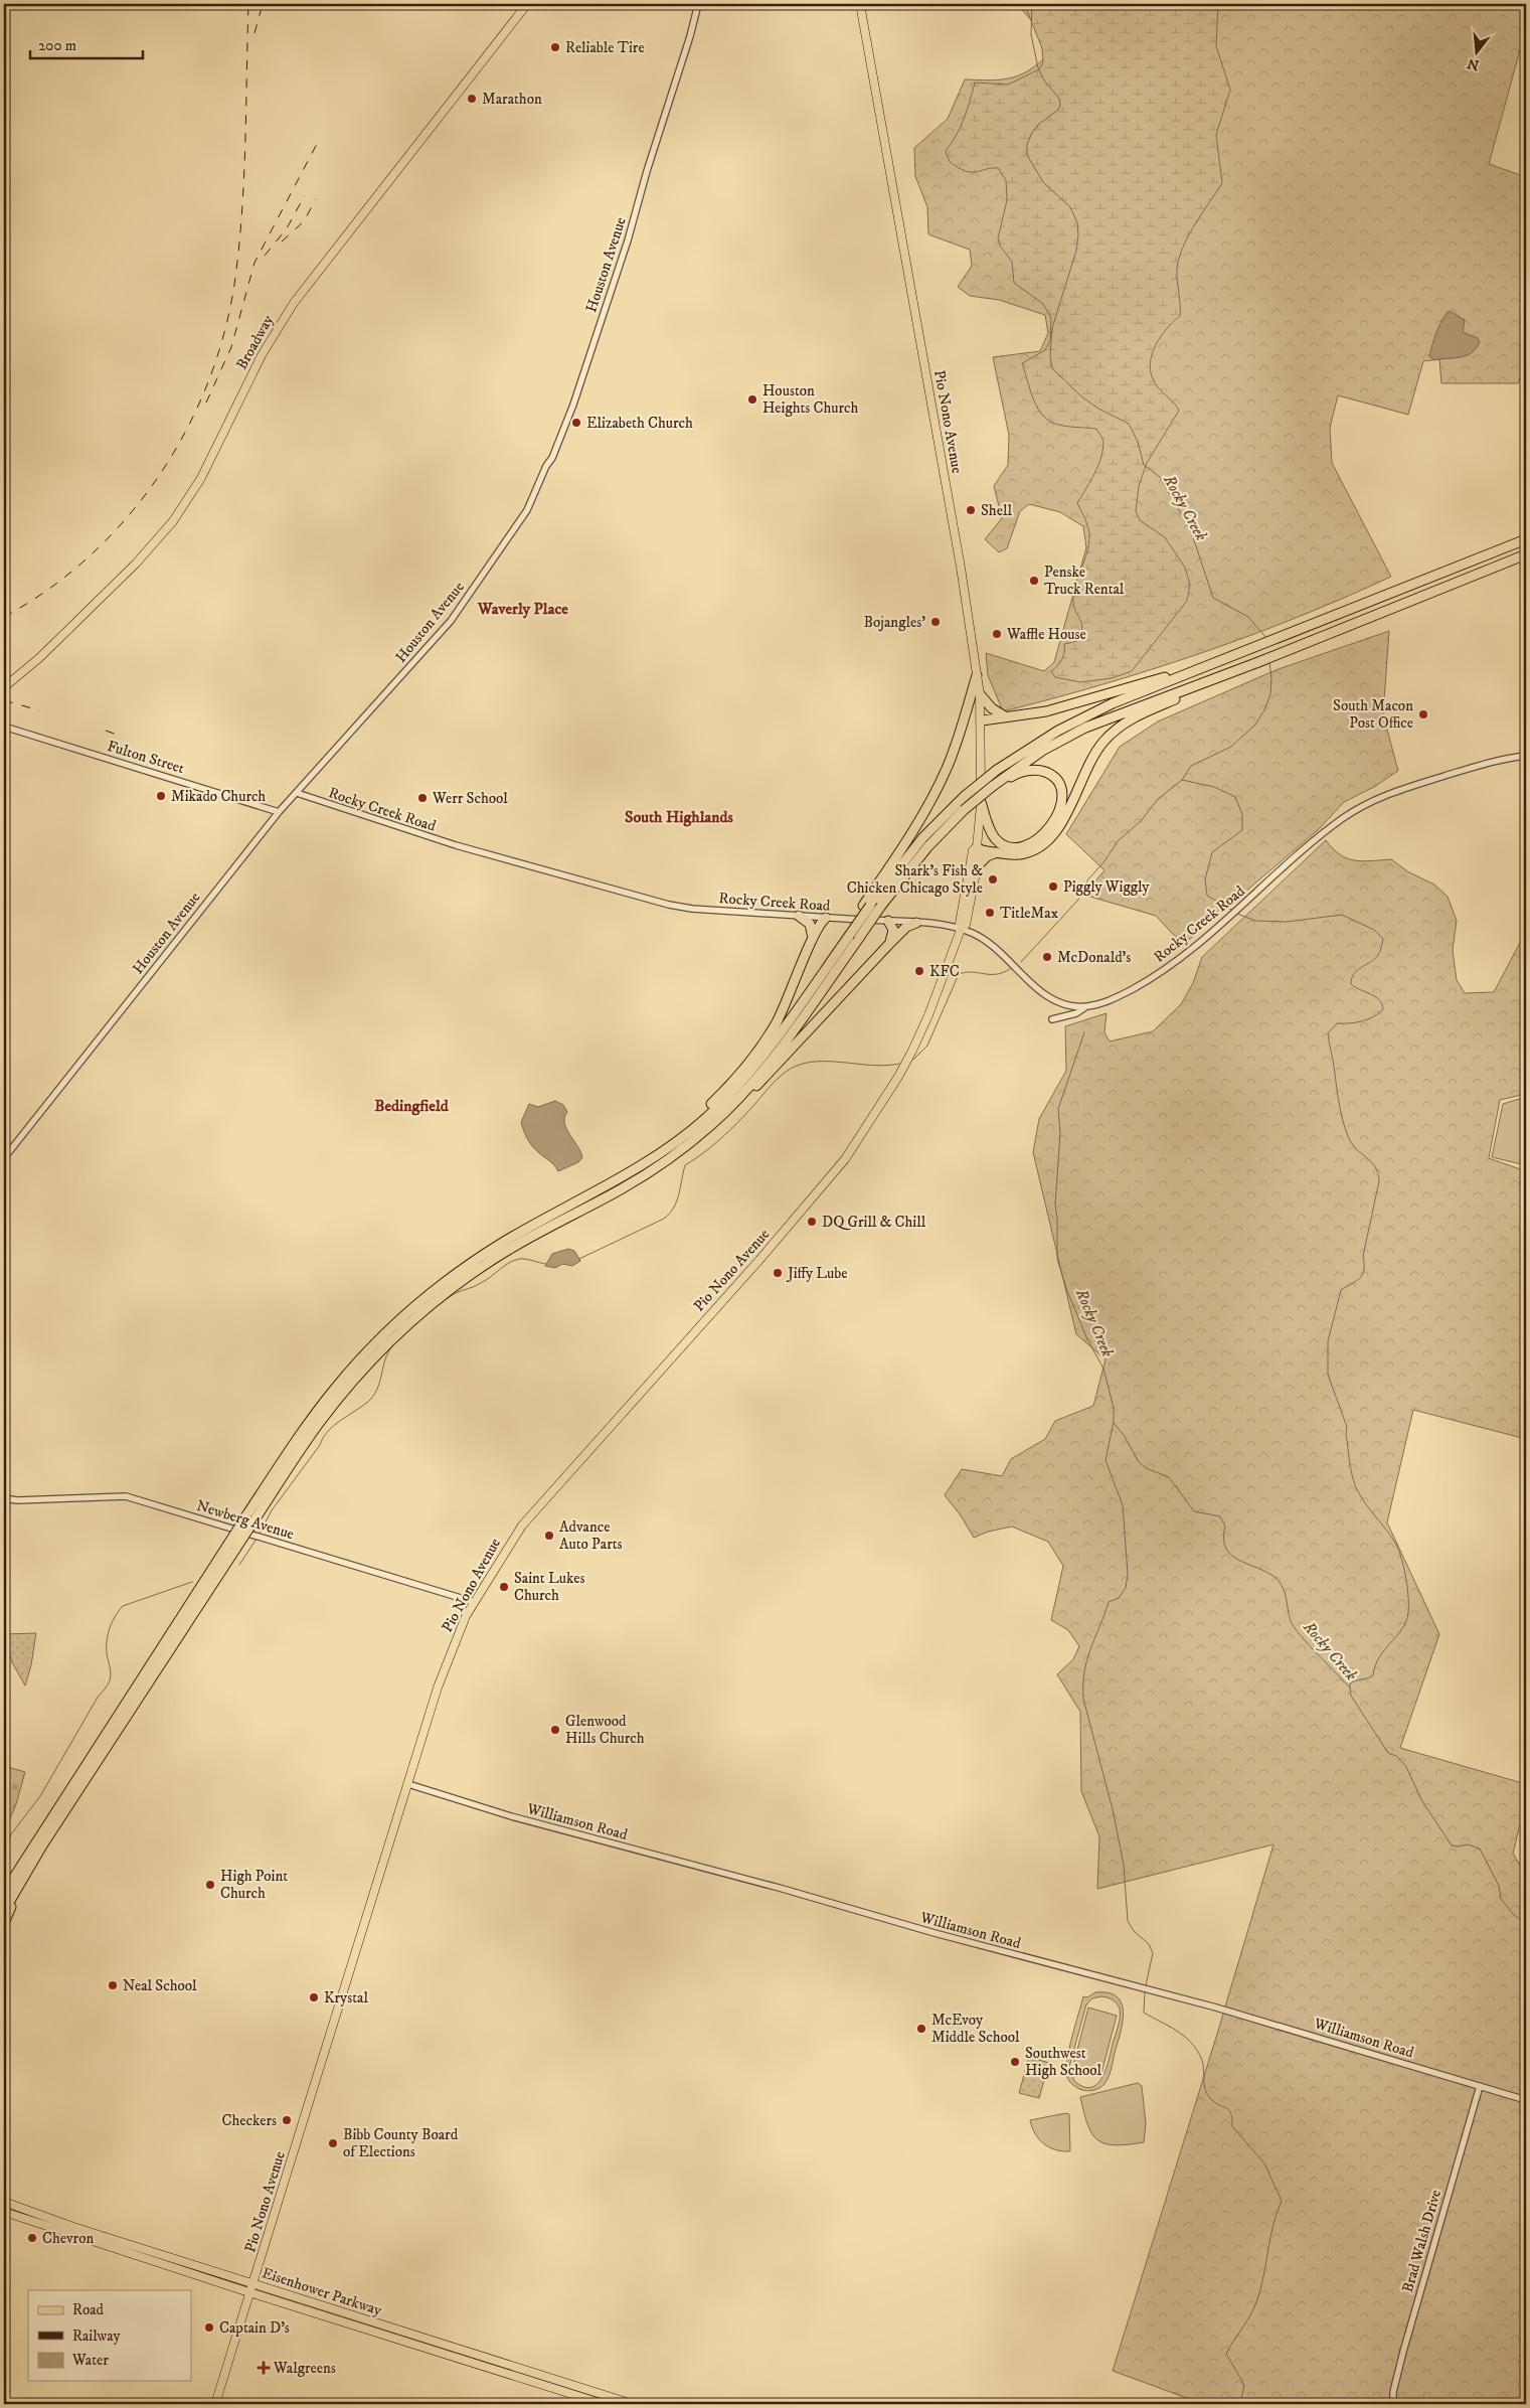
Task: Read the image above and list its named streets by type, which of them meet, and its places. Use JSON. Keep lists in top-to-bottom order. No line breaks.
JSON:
{"streets":{"main road":["Broadway","Pio Nono Avenue","Eisenhower Parkway"],"street":["Houston Avenue","Fulton Street","Rocky Creek Road","Newberg Avenue","Williamson Road","Brad Walsh Drive"]},"crossings":[["Houston Avenue","Fulton Street"],["Houston Avenue","Rocky Creek Road"],["Pio Nono Avenue","Rocky Creek Road"],["Pio Nono Avenue","Newberg Avenue"],["Pio Nono Avenue","Williamson Road"],["Pio Nono Avenue","Eisenhower Parkway"],["Williamson Road","Brad Walsh Drive"]],"districts":["Waverly Place","South Highlands","Bedingfield"],"water":["Rocky Creek"],"places":{"other":["Reliable Tire","Marathon","Houston Heights Church","Elizabeth Church","Shell","Penske Truck Rental","Bojangles'","Waffle House","South Macon Post Office","Mikado Church","Werr School","Shark's Fish & Chicken Chicago Style","Piggly Wiggly","TitleMax","McDonald's","KFC","DQ Grill & Chill","Jiffy Lube","Advance Auto Parts","Saint Lukes Church","Glenwood Hills Church","High Point Church","Neal School","Krystal","McEvoy Middle School","Southwest High School","Checkers","Bibb County Board of Elections","Chevron","Captain D's"],"health":["Walgreens"]},"legend":["Road","Railway","Water"],"scale_bar":"200 m","north":"bottom"}
